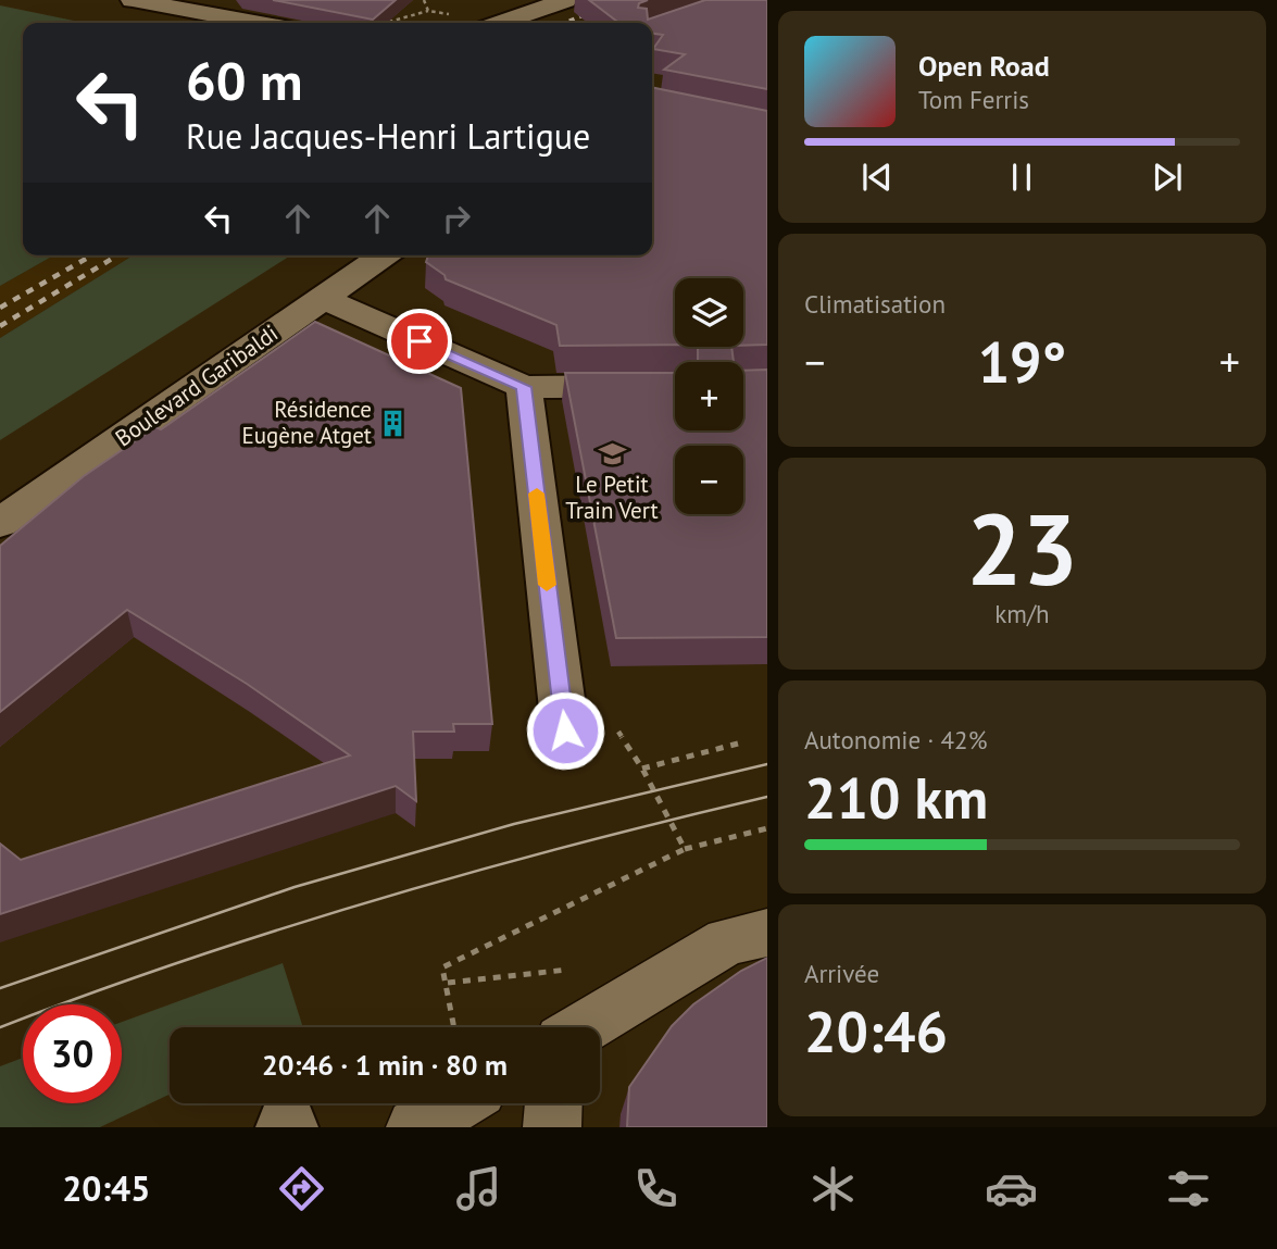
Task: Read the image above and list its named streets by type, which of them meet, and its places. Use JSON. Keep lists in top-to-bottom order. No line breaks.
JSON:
{"streets":{"street":["Boulevard Garibaldi"]},"places":{"building":["Résidence Eugène Atget"],"school or university":["Le Petit Train Vert"]},"page":{"turn":["60 m","Rue Jacques-Henri Lartigue"],"song":["Open Road","Tom Ferris"],"tile":["Climatisation",["23","km/h"],["Autonomie · 42%","210 km"],["Arrivée","20:46"]],"map_buttons":["+","−"],"heat":["−","19°","+"],"limit":"30","trip":"20:46 · 1 min · 80 m","tabs":"20:45"}}
